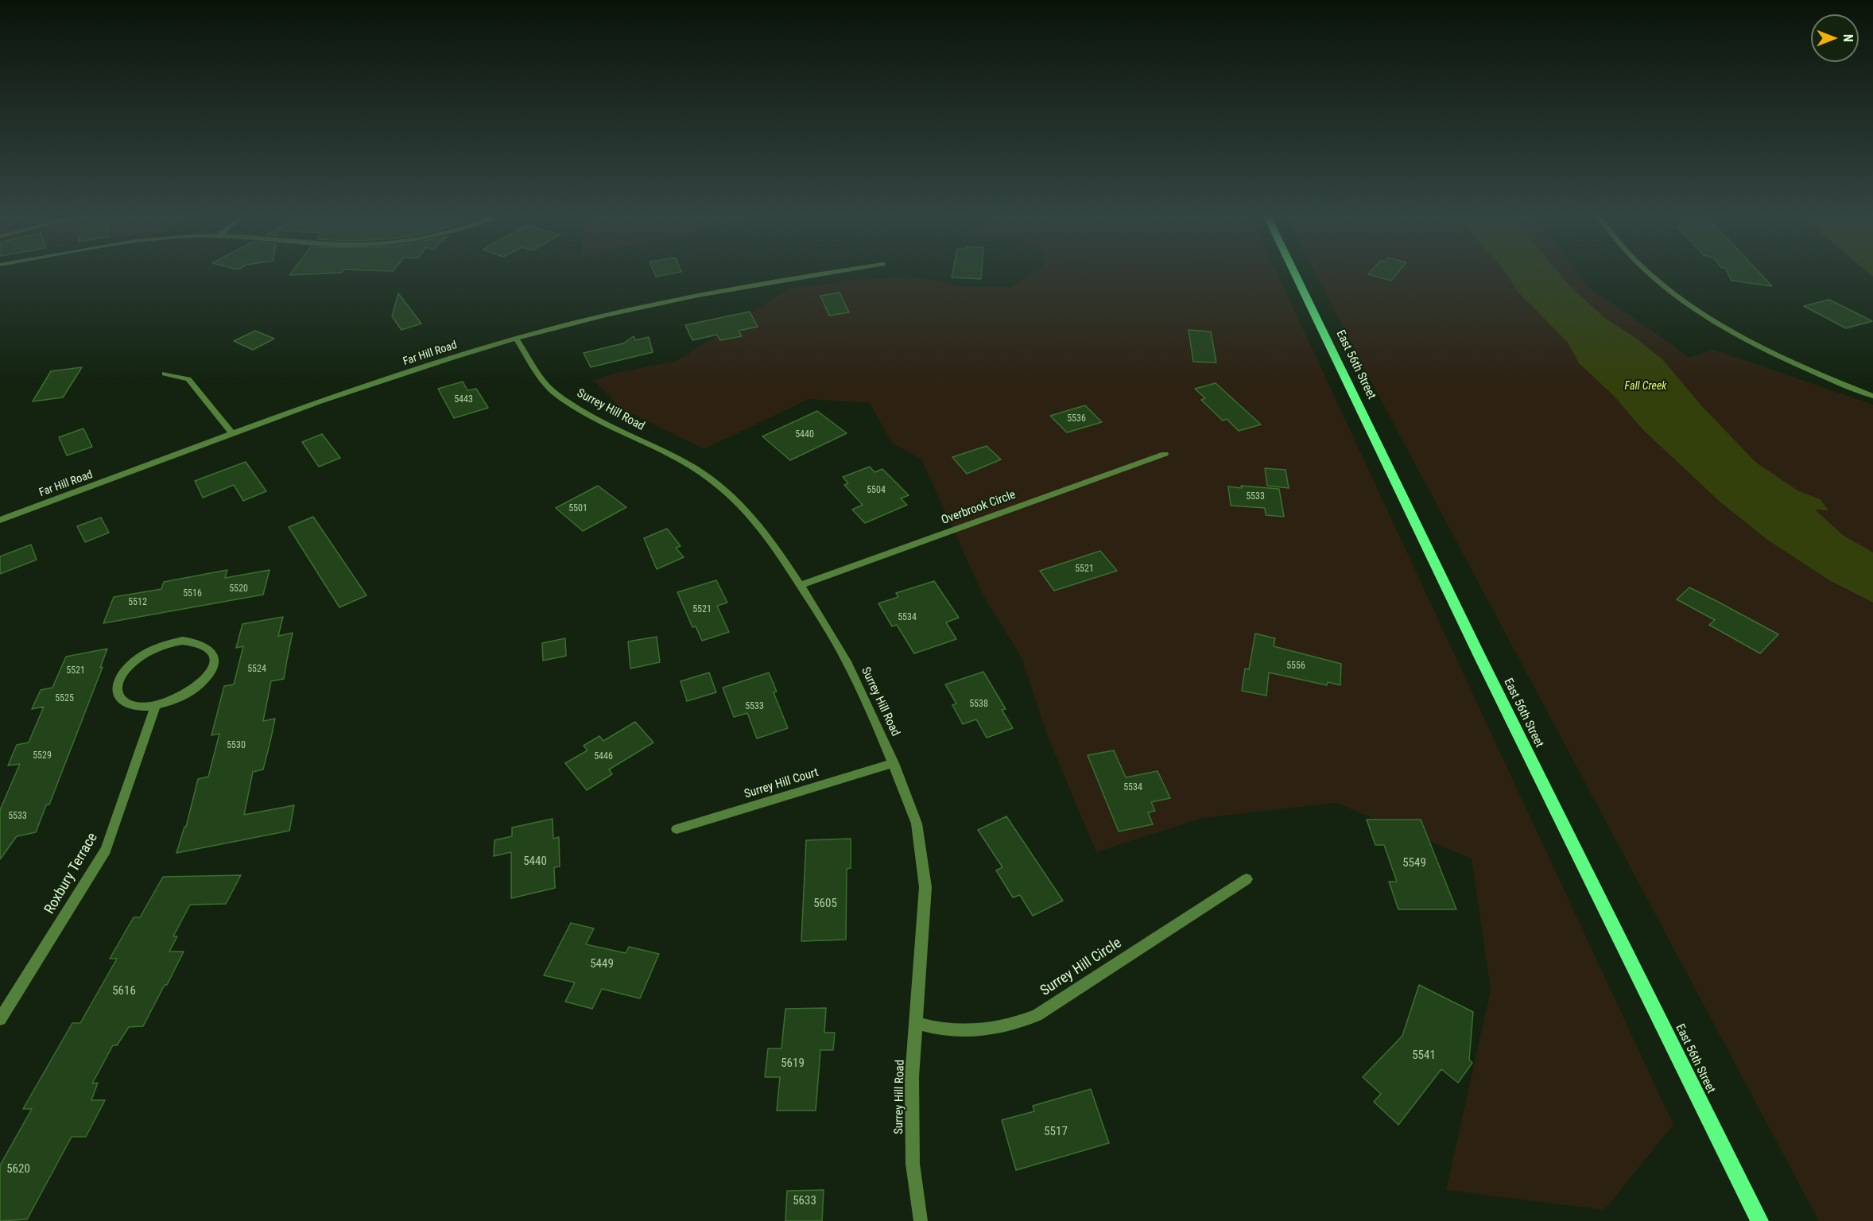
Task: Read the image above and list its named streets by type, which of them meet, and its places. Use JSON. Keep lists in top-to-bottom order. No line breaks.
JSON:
{"streets":{"main road":["East 56th Street"],"street":["Far Hill Road","Surrey Hill Road","Overbrook Circle","Surrey Hill Court","Roxbury Terrace","Surrey Hill Circle"]},"crossings":[["Far Hill Road","Surrey Hill Road"],["Surrey Hill Road","Overbrook Circle"],["Surrey Hill Road","Surrey Hill Court"],["Surrey Hill Road","Surrey Hill Circle"]],"water":["Fall Creek"],"house_numbers":["5443","5536","5440","5504","5533","5501","5521","5520","5516","5512","5521","5534","5556","5524","5521","5525","5538","5533","5530","5529","5446","5534","5533","5440","5549","5605","5449","5616","5541","5619","5517","5620","5633"],"north":"right"}
